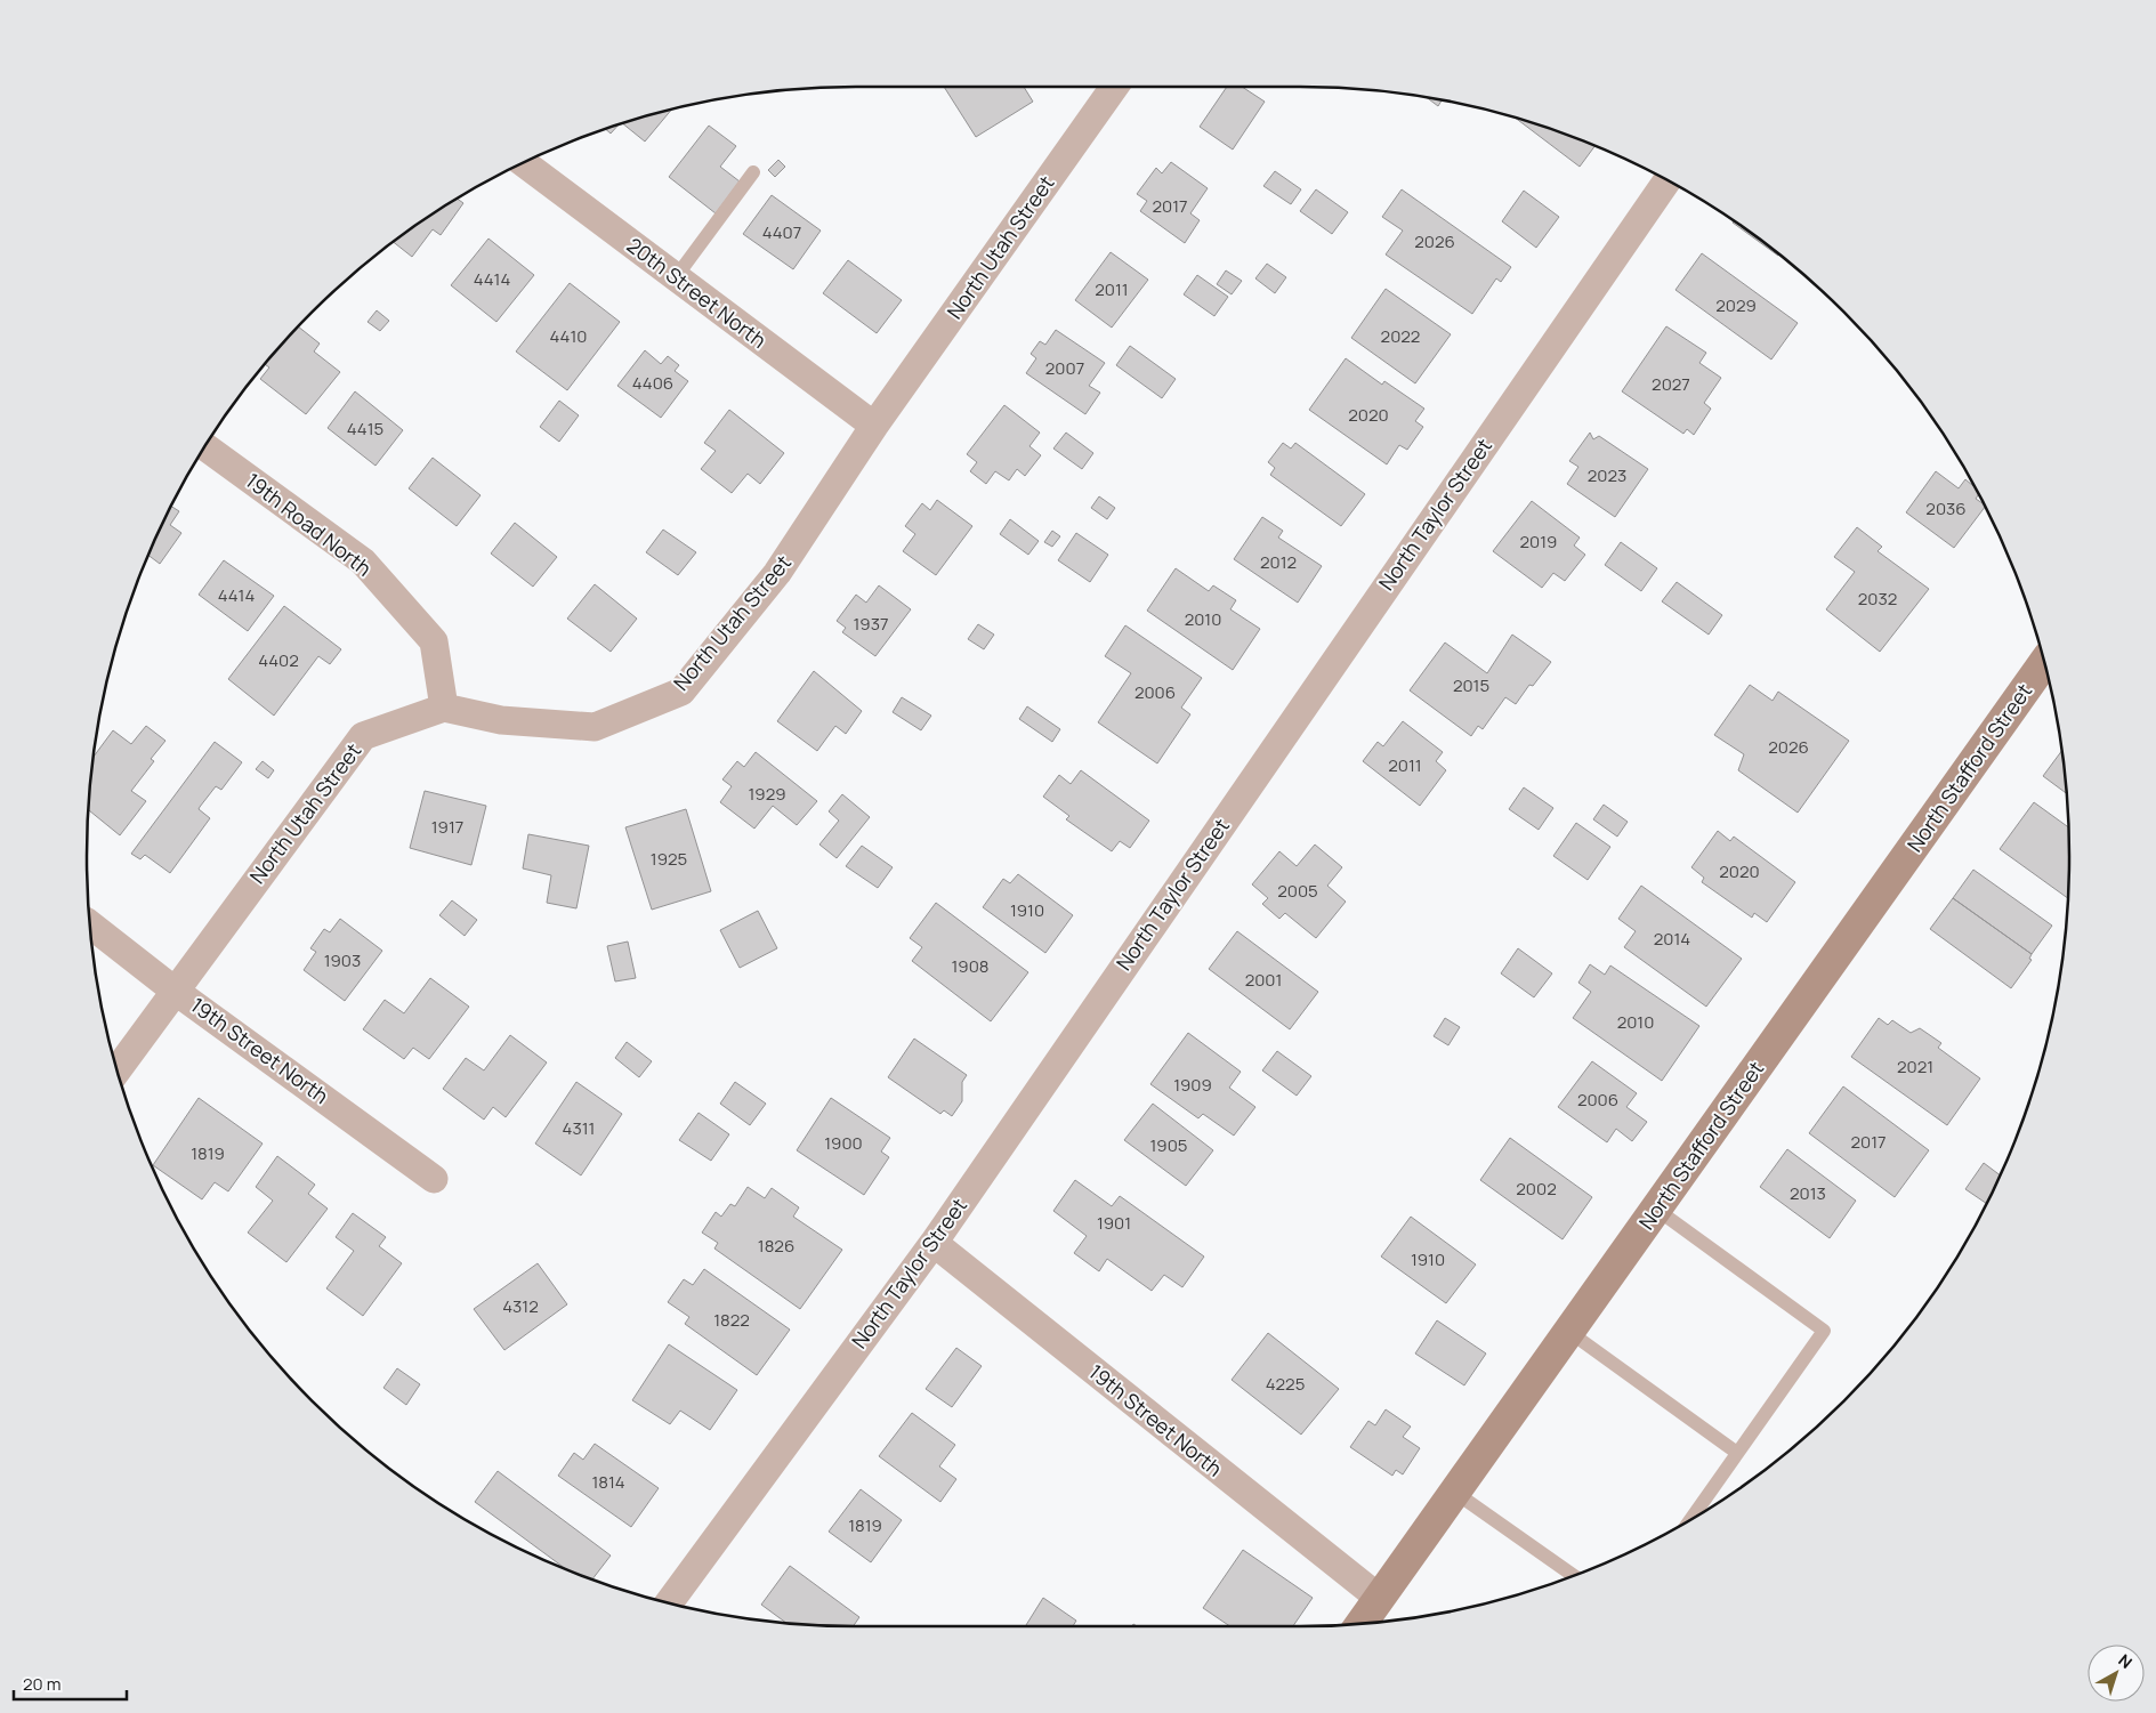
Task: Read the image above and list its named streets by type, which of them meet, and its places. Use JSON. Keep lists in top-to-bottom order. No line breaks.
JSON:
{"streets":{"street":["North Utah Street","20th Street North","North Taylor Street","19th Road North","North Stafford Street","19th Street North"]},"crossings":[["North Utah Street","20th Street North"],["North Utah Street","19th Road North"],["North Utah Street","19th Street North"],["North Taylor Street","19th Street North"],["North Stafford Street","19th Street North"]],"house_numbers":["2017","4407","2026","4414","2011","2029","4410","2022","2007","4406","2027","2020","4415","2023","2036","2019","2012","4414","2032","2010","1937","4402","2015","2006","2026","2011","1929","1917","1925","2020","2005","1910","2014","1903","1908","2001","2010","2021","1909","2006","4311","2017","1900","1905","1819","2002","2013","1901","1826","1910","4312","1822","4225","1814","1819"],"scale_bar":"20 m","north":"top right"}
